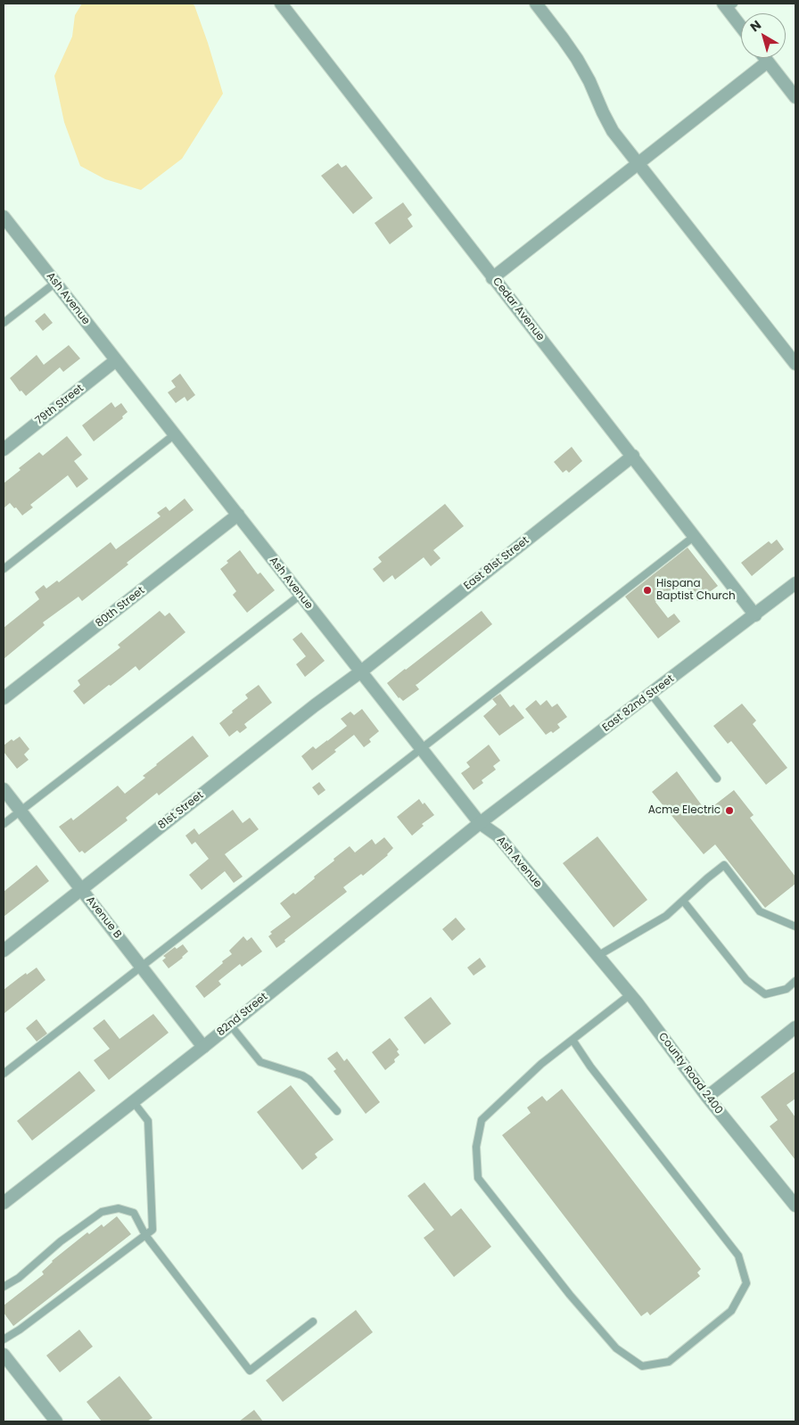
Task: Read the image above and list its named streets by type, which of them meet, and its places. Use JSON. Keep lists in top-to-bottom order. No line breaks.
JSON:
{"streets":{"street":["Ash Avenue","Cedar Avenue","79th Street","East 81st Street","80th Street","East 82nd Street","81st Street","Avenue B","82nd Street","County Road 2400"]},"crossings":[["Ash Avenue","79th Street"],["Ash Avenue","East 81st Street"],["Ash Avenue","80th Street"],["Ash Avenue","East 82nd Street"],["Ash Avenue","81st Street"],["Ash Avenue","82nd Street"],["Ash Avenue","County Road 2400"],["Cedar Avenue","East 81st Street"],["Cedar Avenue","East 82nd Street"],["East 81st Street","81st Street"],["East 82nd Street","82nd Street"],["81st Street","Avenue B"],["Avenue B","82nd Street"]],"places":["Hispana Baptist Church","Acme Electric"],"north":"top left"}
